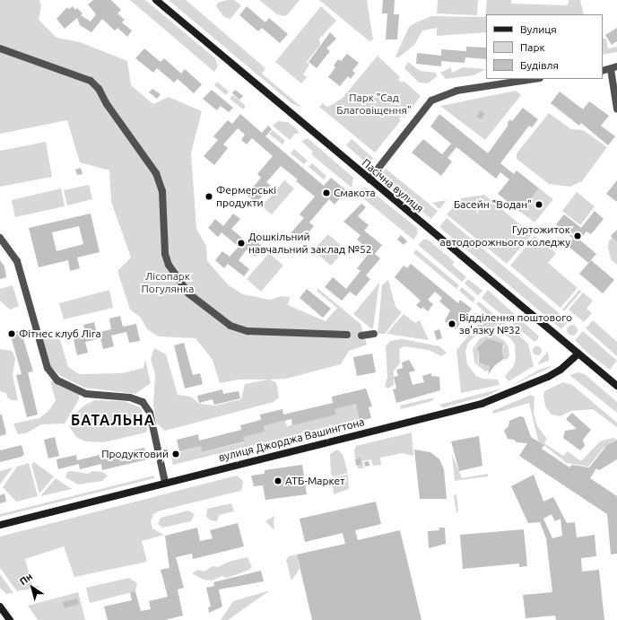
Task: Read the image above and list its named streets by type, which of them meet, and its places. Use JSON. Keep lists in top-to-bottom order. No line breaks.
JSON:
{"streets":{"main road":["Пасічна вулиця","вулиця Джорджа Вашингтона"]},"crossings":[["Пасічна вулиця","вулиця Джорджа Вашингтона"]],"districts":["БАТАЛЬНА"],"parks":["Парк \"Сад Благовіщення\"","Лісопарк Погулянка"],"places":["Смакота","Фермерські продукти","Басейн \"Водан\"","Гуртожиток автодорожнього коледжу","Дошкільний навчальний заклад №52","Відділення поштового зв'язку №32","Фітнес клуб Ліга","Продуктовий","АТБ-Маркет"],"legend":["Вулиця","Парк","Будівля"],"north":"top left"}
